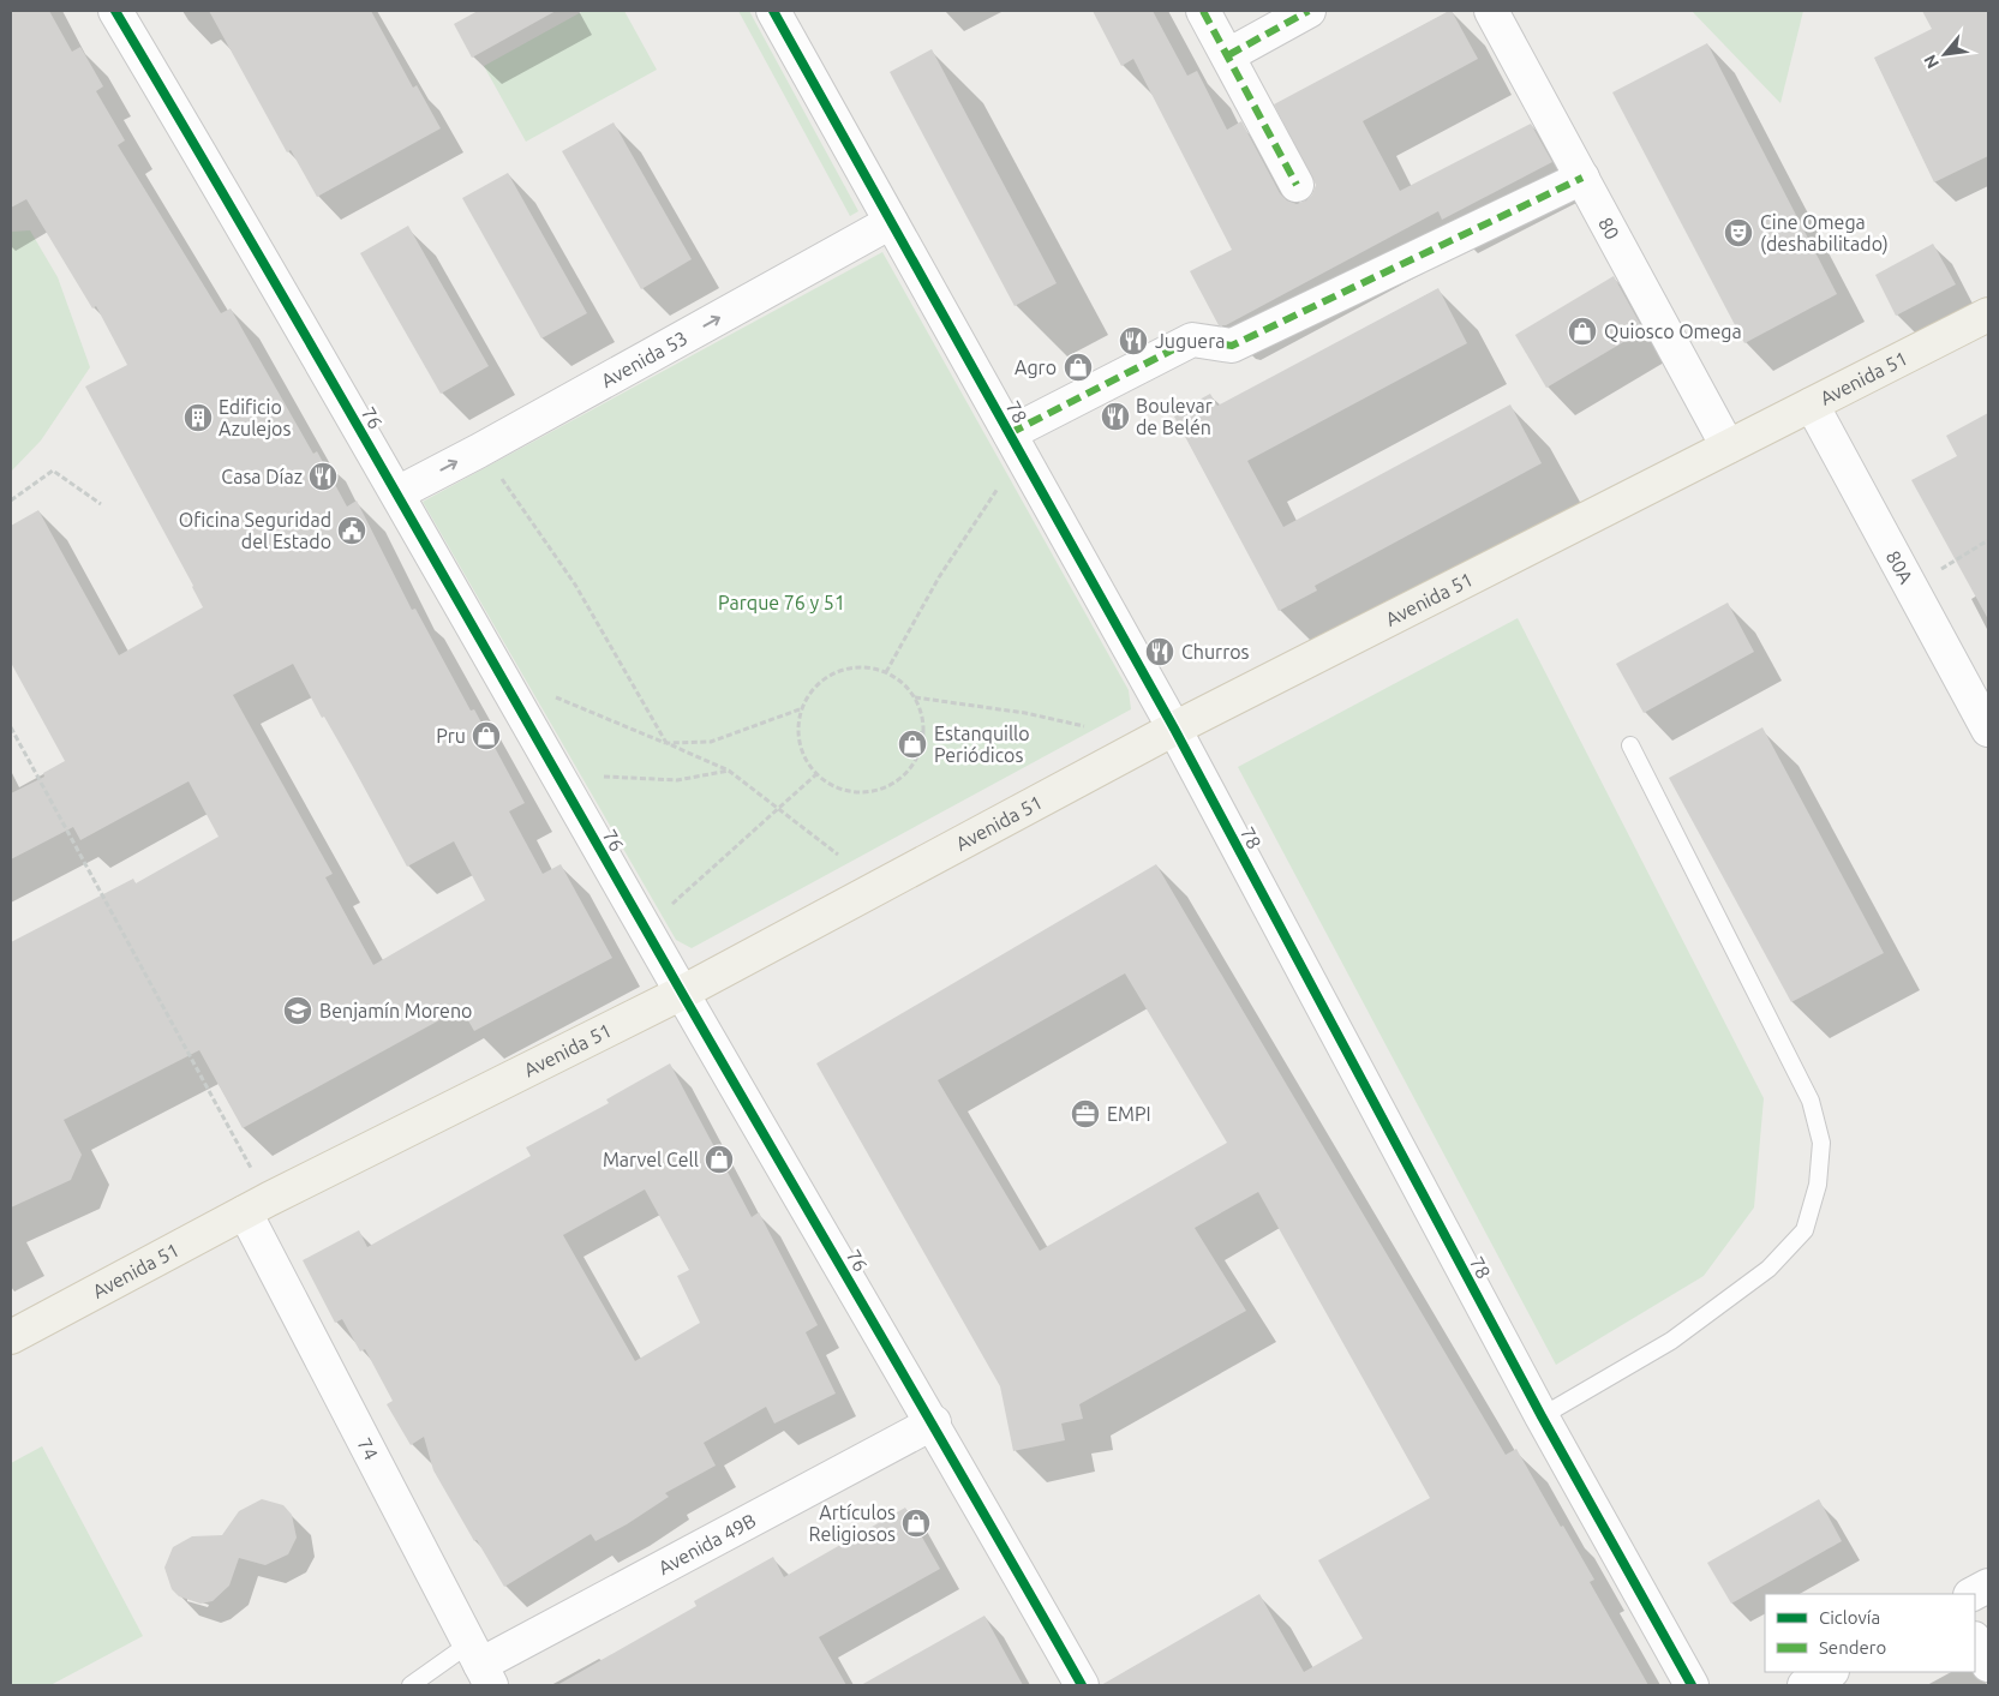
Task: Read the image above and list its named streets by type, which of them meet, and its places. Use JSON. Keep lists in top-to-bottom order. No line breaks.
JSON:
{"streets":{"main road":["Avenida 51"],"street":["80","Avenida 53","78","76","80A","74","Avenida 49B"]},"crossings":[["80","Avenida 51"],["Avenida 53","78"],["Avenida 53","76"],["Avenida 51","78"],["Avenida 51","76"],["Avenida 51","80A"],["Avenida 51","74"],["76","Avenida 49B"],["74","Avenida 49B"]],"one_way":["Avenida 53"],"parks":["Parque 76 y 51"],"places":{"theatre":["Cine Omega (deshabilitado)"],"shop":["Quiosco Omega","Agro","Pru","Estanquillo Periódicos","Marvel Cell","Artículos Religiosos"],"restaurant":["Juguera","Boulevar de Belén","Casa Díaz","Churros"],"building":["Edificio Azulejos"],"public building":["Oficina Seguridad del Estado"],"school or university":["Benjamín Moreno"],"office":["EMPI"]},"legend":["Ciclovía","Sendero"],"north":"bottom left"}
